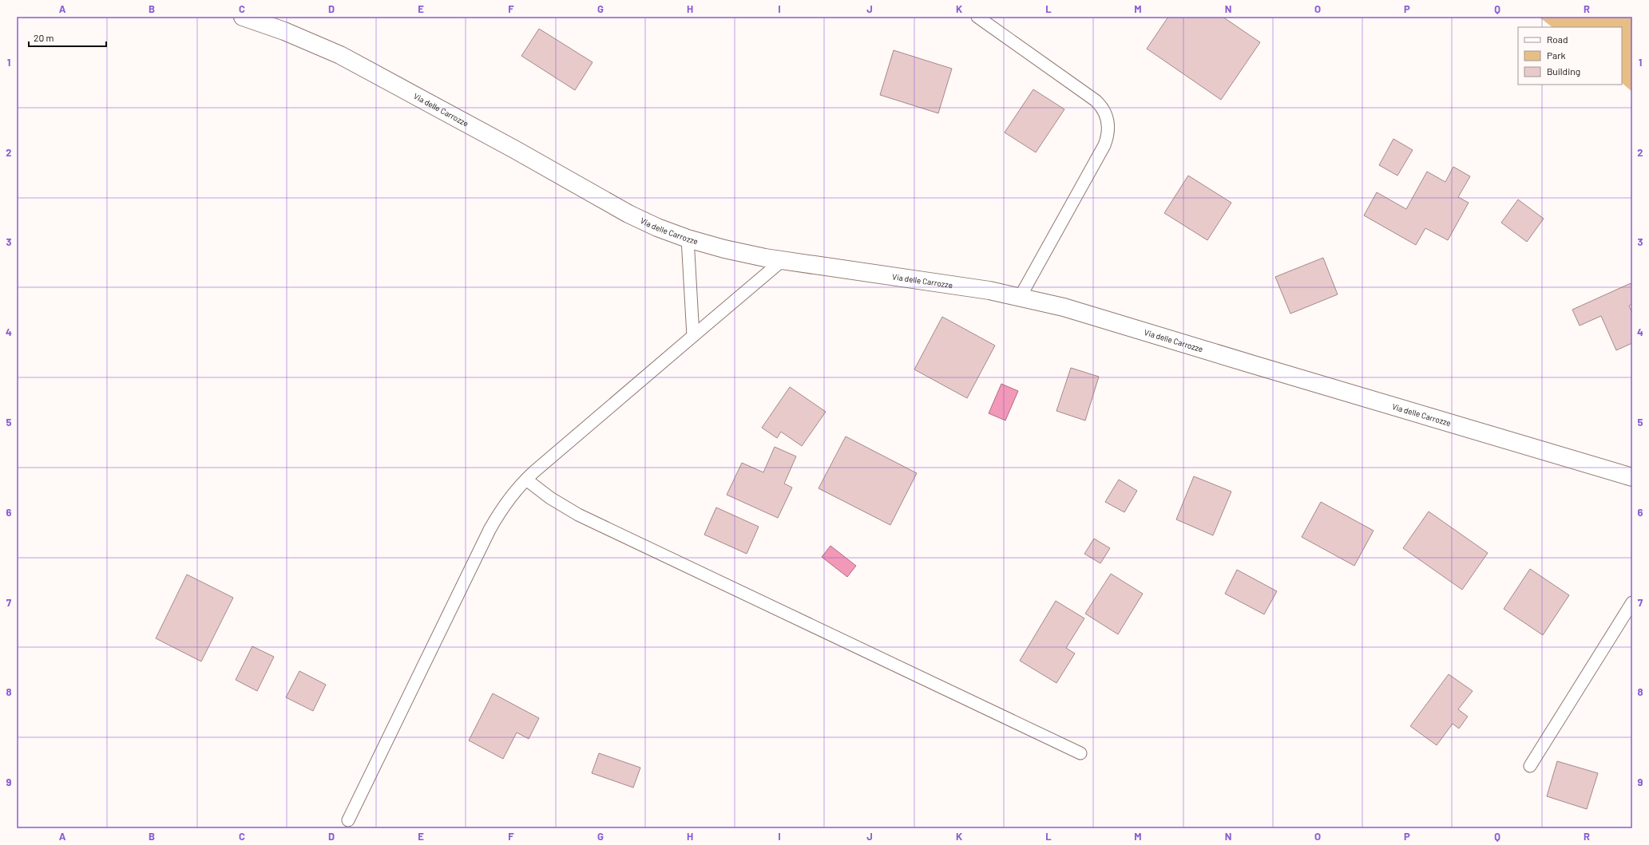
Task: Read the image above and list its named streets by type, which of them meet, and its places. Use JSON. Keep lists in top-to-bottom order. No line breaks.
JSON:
{"streets":{"street":["Via delle Carrozze"]},"legend":["Road","Park","Building"],"scale_bar":"20 m","grid":{"columns":["A","B","C","D","E","F","G","H","I","J","K","L","M","N","O","P","Q","R"],"rows":["1","2","3","4","5","6","7","8","9"]}}
